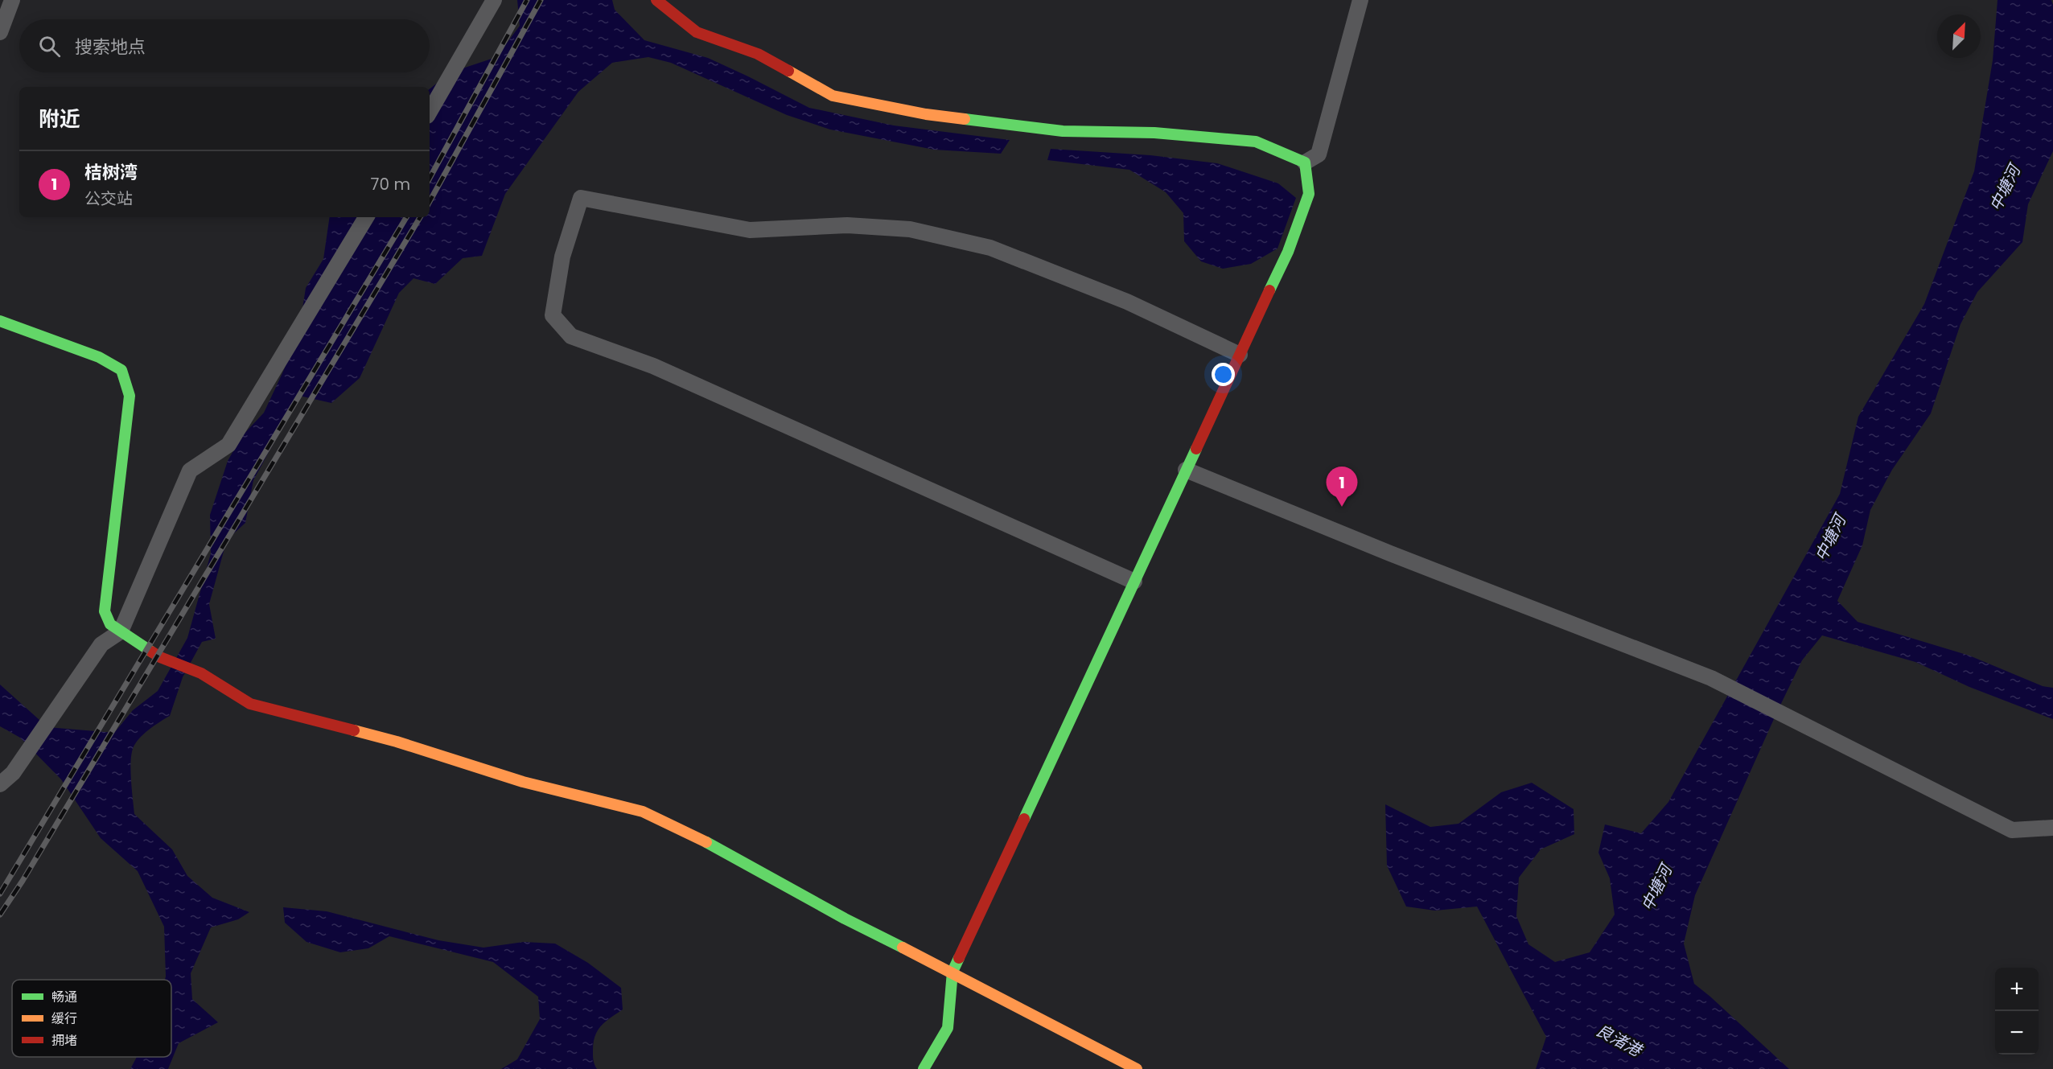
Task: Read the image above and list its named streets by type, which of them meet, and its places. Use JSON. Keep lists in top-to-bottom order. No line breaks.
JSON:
{"water":["中塘河","良渚港"],"legend":["畅通","缓行","拥堵"],"north":"top right","page":{"search":"搜索地点","heading":"附近","list":[{"mark":"1","name":"桔树湾","note":"公交站","value":"70 m"}],"pins":"1","map_buttons":["+","−"]}}
